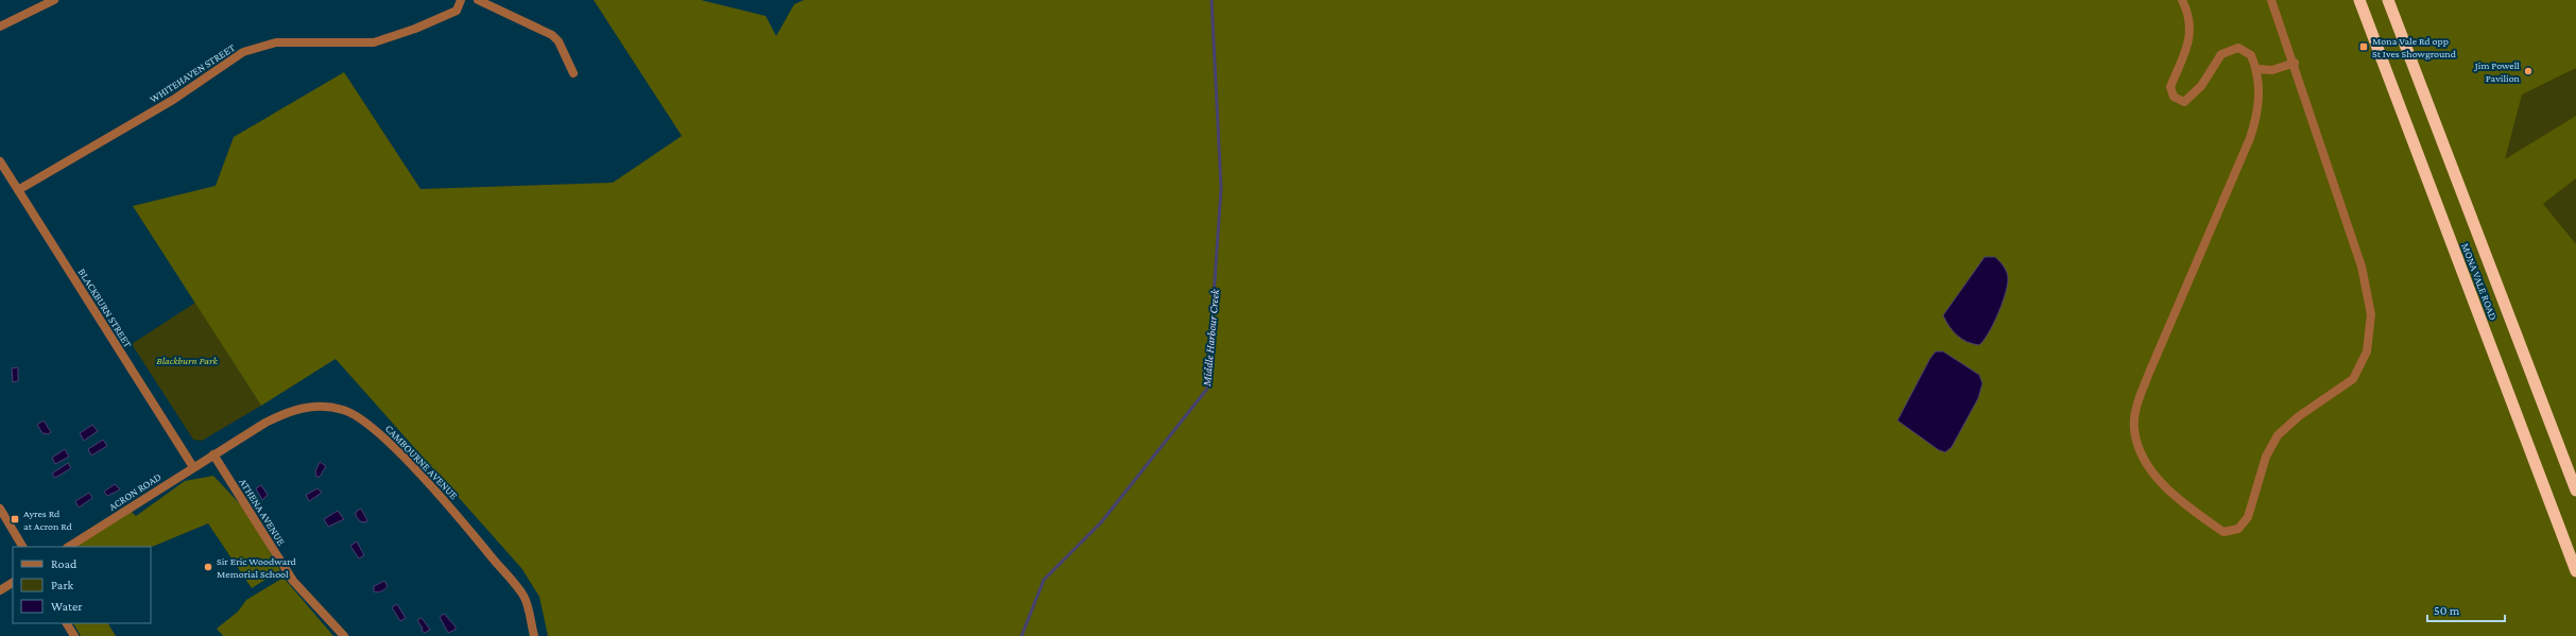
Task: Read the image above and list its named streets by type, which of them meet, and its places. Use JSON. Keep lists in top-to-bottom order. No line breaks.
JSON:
{"streets":{"highway":["MONA VALE ROAD"],"street":["WHITEHAVEN STREET","BLACKBURN STREET","CAMBOURNE AVENUE","ACRON ROAD","ATHENA AVENUE"]},"crossings":[["WHITEHAVEN STREET","BLACKBURN STREET"],["BLACKBURN STREET","ACRON ROAD"],["CAMBOURNE AVENUE","ACRON ROAD"],["CAMBOURNE AVENUE","ATHENA AVENUE"],["ACRON ROAD","ATHENA AVENUE"]],"water":["Middle Harbour Creek"],"parks":["Blackburn Park"],"places":{"transit":["Mona Vale Rd opp St Ives Showground","Ayres Rd at Acron Rd"],"other":["Jim Powell Pavilion","Sir Eric Woodward Memorial School"]},"legend":["Road","Park","Water"],"scale_bar":"50 m"}
